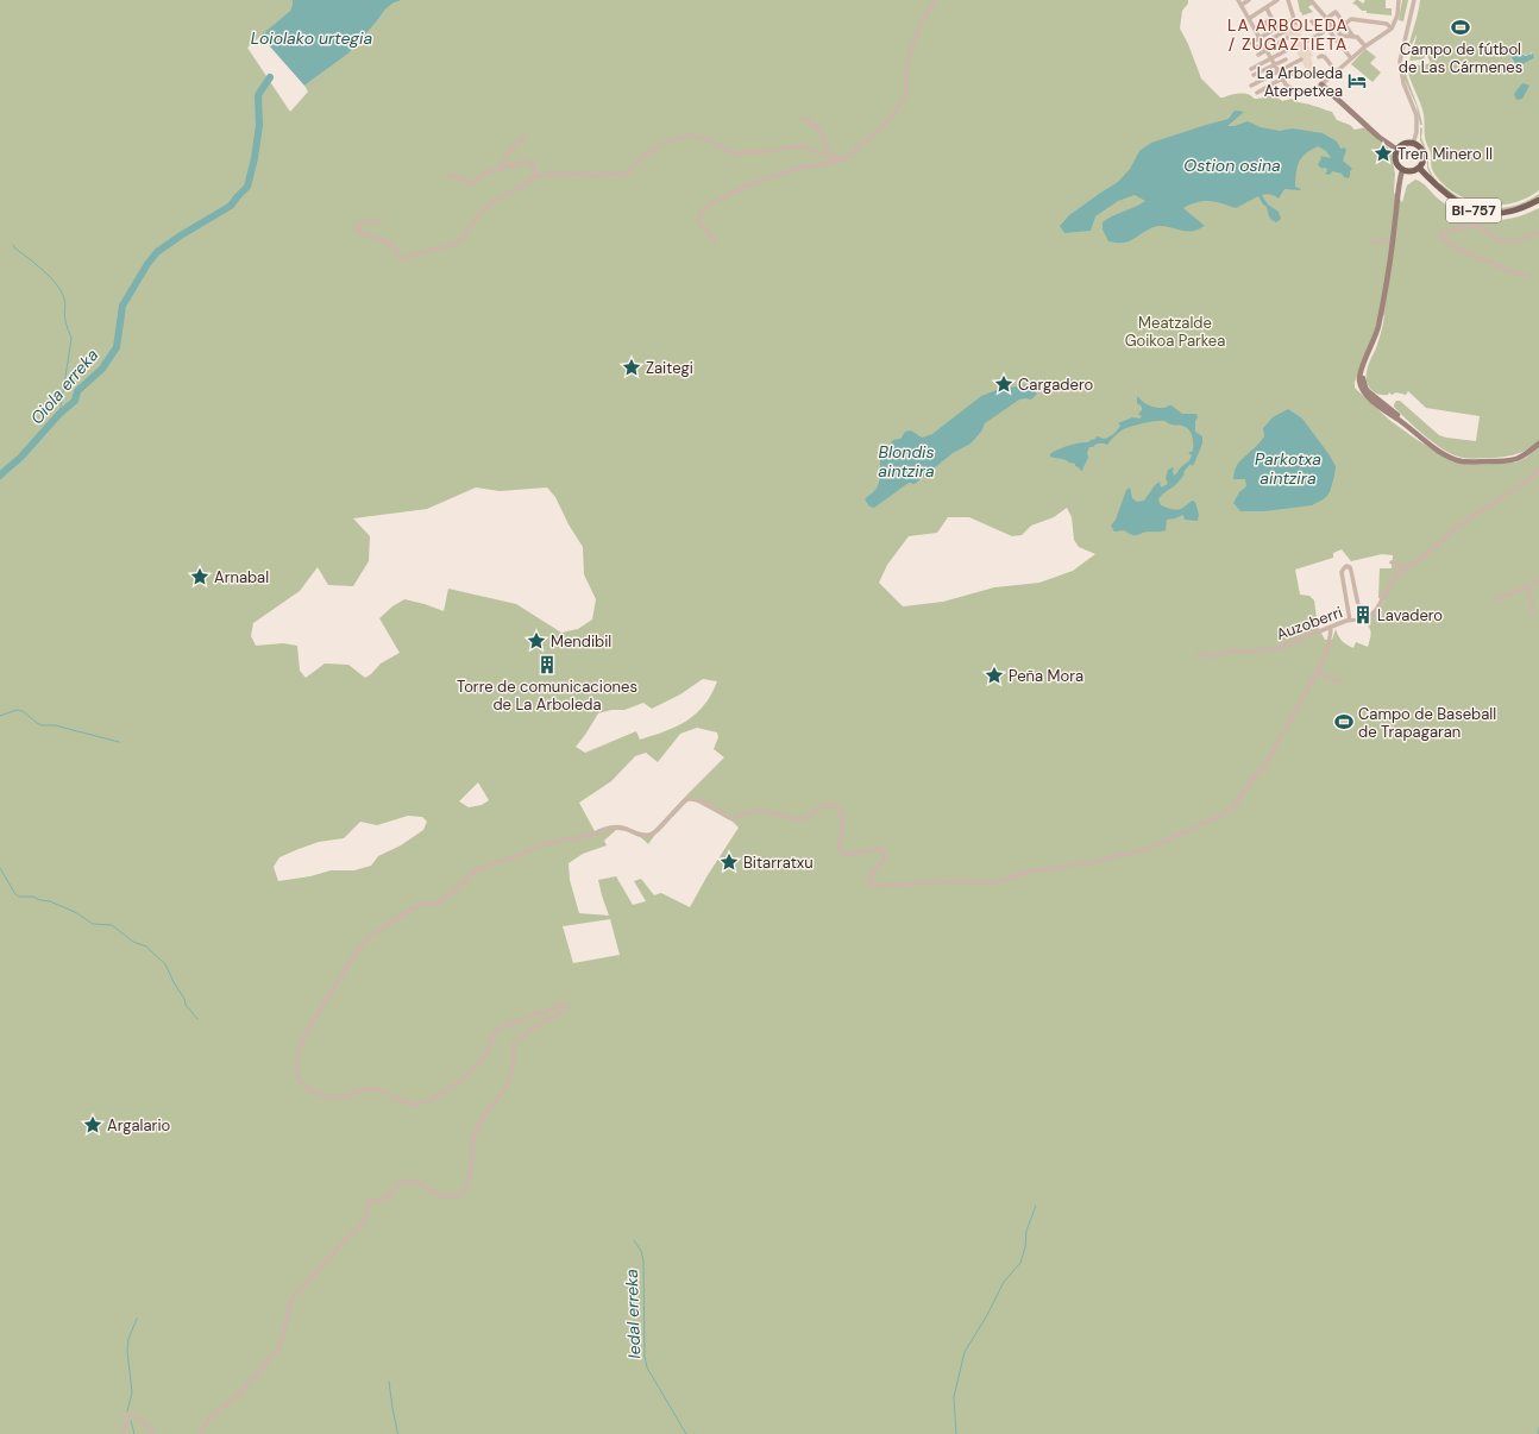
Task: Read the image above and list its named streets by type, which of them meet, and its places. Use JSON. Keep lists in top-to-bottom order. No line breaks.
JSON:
{"streets":{"main road":["BI-757"],"street":["Auzoberri"]},"districts":["LA ARBOLEDA / ZUGAZTIETA"],"water":["Loiolako urtegia","Ostion osina","Oiola erreka","Blondis aintzira","Parkotxa aintzira","Iedal erreka"],"parks":["Meatzalde Goikoa Parkea"],"places":{"sports":["Campo de fútbol de Las Cármenes","Campo de Baseball de Trapagaran"],"hotel":["La Arboleda Aterpetxea"],"place":["Tren Minero II","Zaitegi","Cargadero","Arnabal","Mendibil","Peña Mora","Bitarratxu","Argalario"],"building":["Lavadero","Torre de comunicaciones de La Arboleda"]}}
